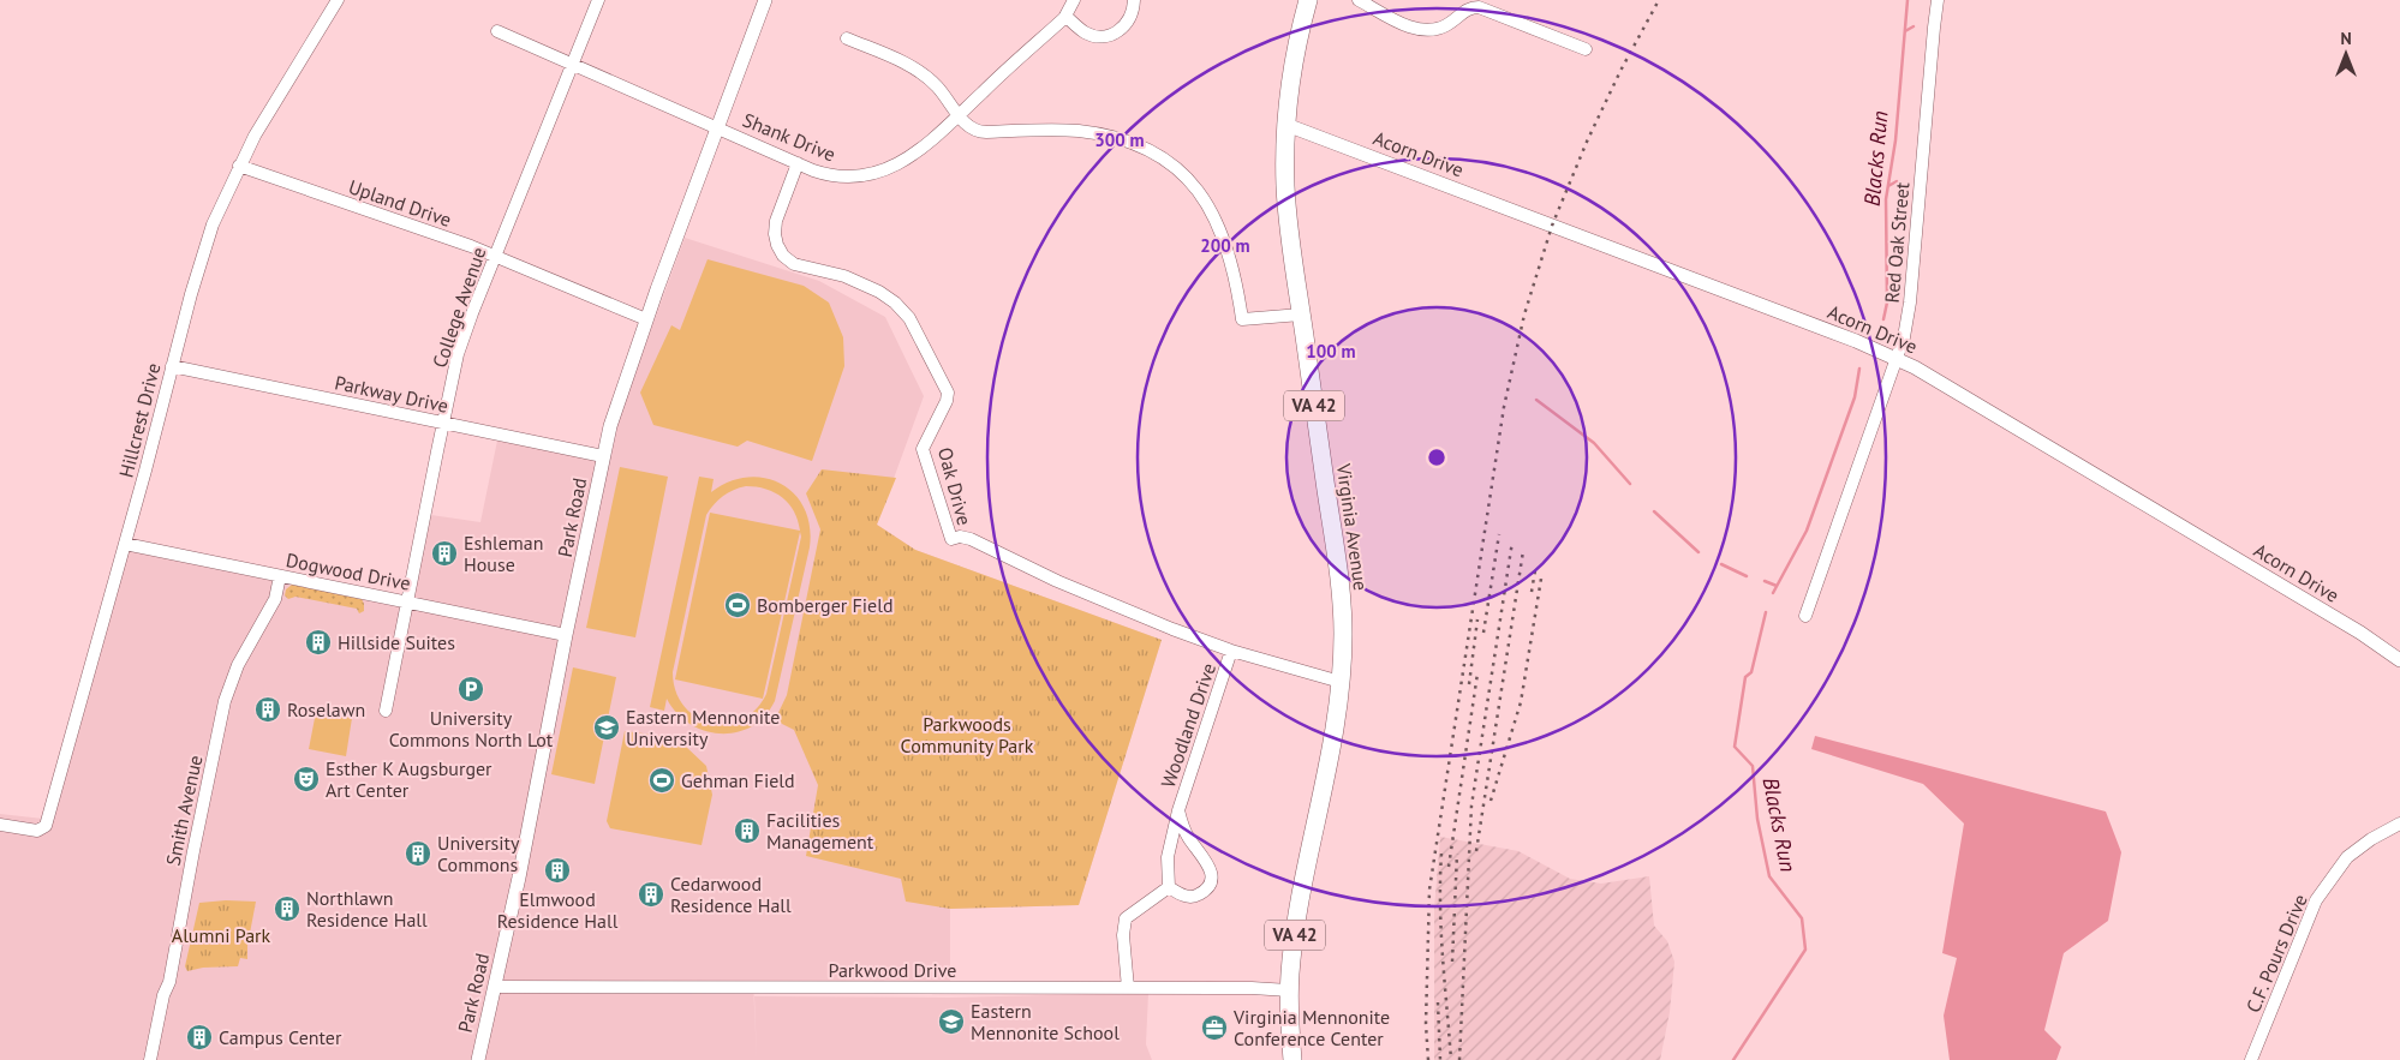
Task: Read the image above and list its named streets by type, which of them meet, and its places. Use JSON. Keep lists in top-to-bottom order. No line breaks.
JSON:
{"streets":{"main road":["VA 42","Virginia Avenue"],"street":["Shank Drive","Acorn Drive","Upland Drive","Red Oak Street","College Avenue","Parkway Drive","Hillcrest Drive","Oak Drive","Park Road","Dogwood Drive","Woodland Drive","Smith Avenue","C.F. Pours Drive","Parkwood Drive"]},"crossings":[["Shank Drive","College Avenue"],["Shank Drive","Oak Drive"],["Shank Drive","Park Road"],["Acorn Drive","Red Oak Street"],["Acorn Drive","Virginia Avenue"],["Upland Drive","College Avenue"],["Upland Drive","Hillcrest Drive"],["Upland Drive","Park Road"],["College Avenue","Parkway Drive"],["College Avenue","Dogwood Drive"],["Parkway Drive","Hillcrest Drive"],["Parkway Drive","Park Road"],["Hillcrest Drive","Dogwood Drive"],["Oak Drive","Virginia Avenue"],["Oak Drive","Woodland Drive"],["Park Road","Dogwood Drive"],["Park Road","Parkwood Drive"],["Virginia Avenue","Parkwood Drive"],["Dogwood Drive","Smith Avenue"]],"water":["Blacks Run"],"parks":["Parkwoods Community Park","Alumni Park"],"places":{"building":["Eshleman House","Hillside Suites","Roselawn","Facilities Management","University Commons","Elmwood Residence Hall","Cedarwood Residence Hall","Northlawn Residence Hall","Campus Center"],"sports":["Bomberger Field","Gehman Field"],"parking":["University Commons North Lot"],"school or university":["Eastern Mennonite University","Eastern Mennonite School"],"theatre":["Esther K Augsburger Art Center"],"office":["Virginia Mennonite Conference Center"]},"north":"top","rings":["300 m","200 m","100 m"]}
